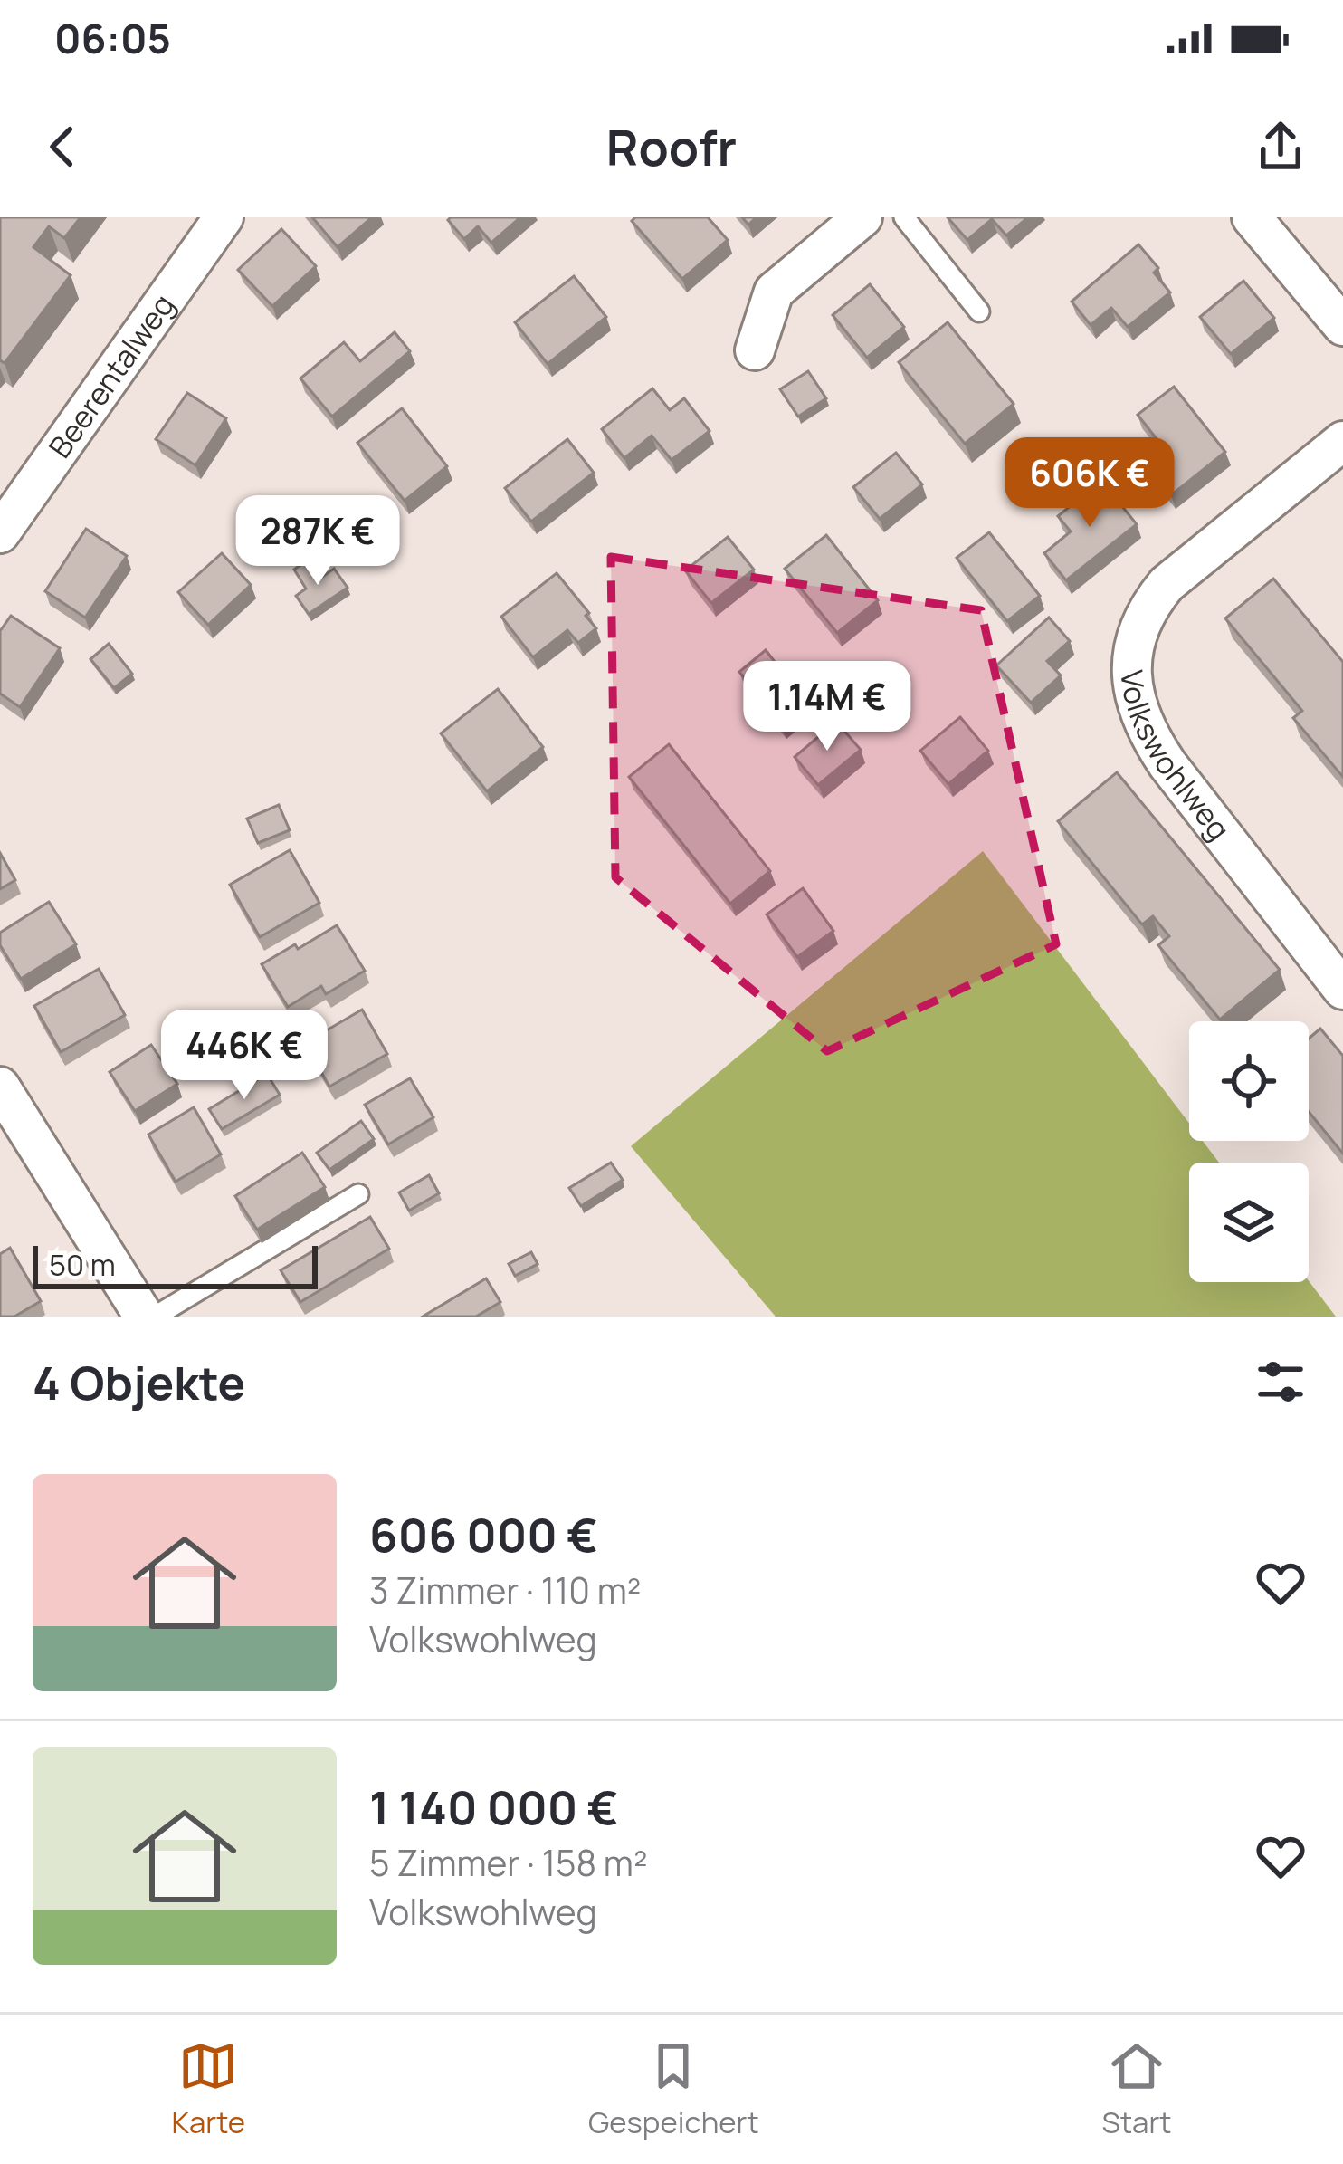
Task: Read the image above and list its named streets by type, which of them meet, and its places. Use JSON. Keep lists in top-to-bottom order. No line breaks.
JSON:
{"streets":{"street":["Beerentalweg","Volkswohlweg"]},"scale_bar":"50 m","page":{"status":"06:05","header":"Roofr","price":["606K €","287K €","1.14M €","446K €"],"scale":"50 m","heading":"4 Objekte","list":[{"name":"606 000 €","note":"3 Zimmer · 110 m² · Volkswohlweg"},{"name":"1 140 000 €","note":"5 Zimmer · 158 m² · Volkswohlweg"}],"tabs":["Karte","Gespeichert","Start"]}}
